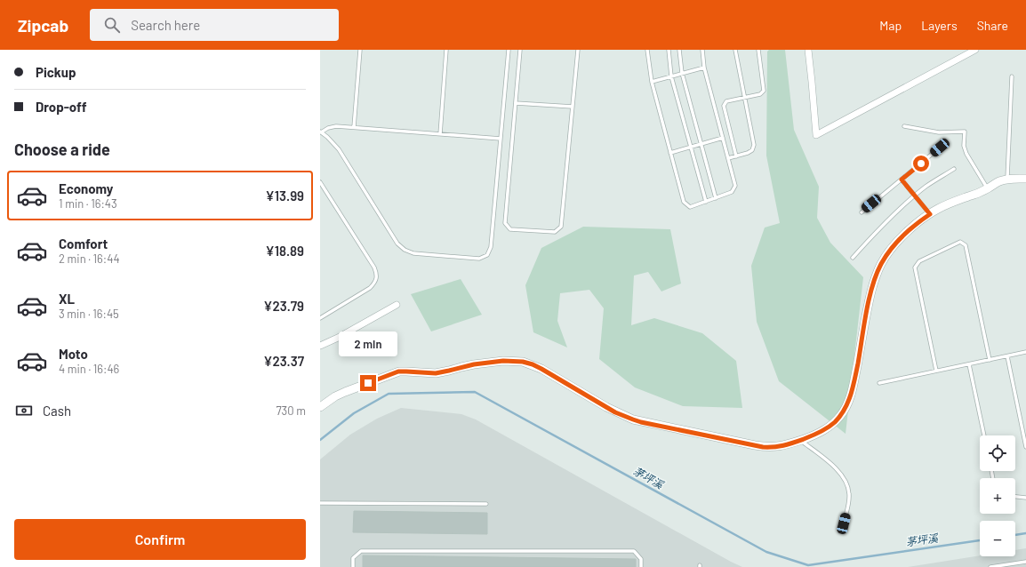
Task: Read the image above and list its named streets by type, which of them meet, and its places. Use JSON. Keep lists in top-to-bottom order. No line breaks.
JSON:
{"water":["茅坪溪"],"page":{"header":"Zipcab","search":"Search here","nav":["Map","Layers","Share"],"banner":["Pickup","Drop-off"],"heading":"Choose a ride","list":[{"name":"Economy","note":"1 min · 16:43","value":"¥13.99"},{"name":"Comfort","note":"2 min · 16:44","value":"¥18.89"},{"name":"XL","note":"3 min · 16:45","value":"¥23.79"},{"name":"Moto","note":"4 min · 16:46","value":"¥23.37"}],"bubble":"2 min","pay":["Cash","730 m"],"map_buttons":["+","−"],"buttons":"Confirm"}}
